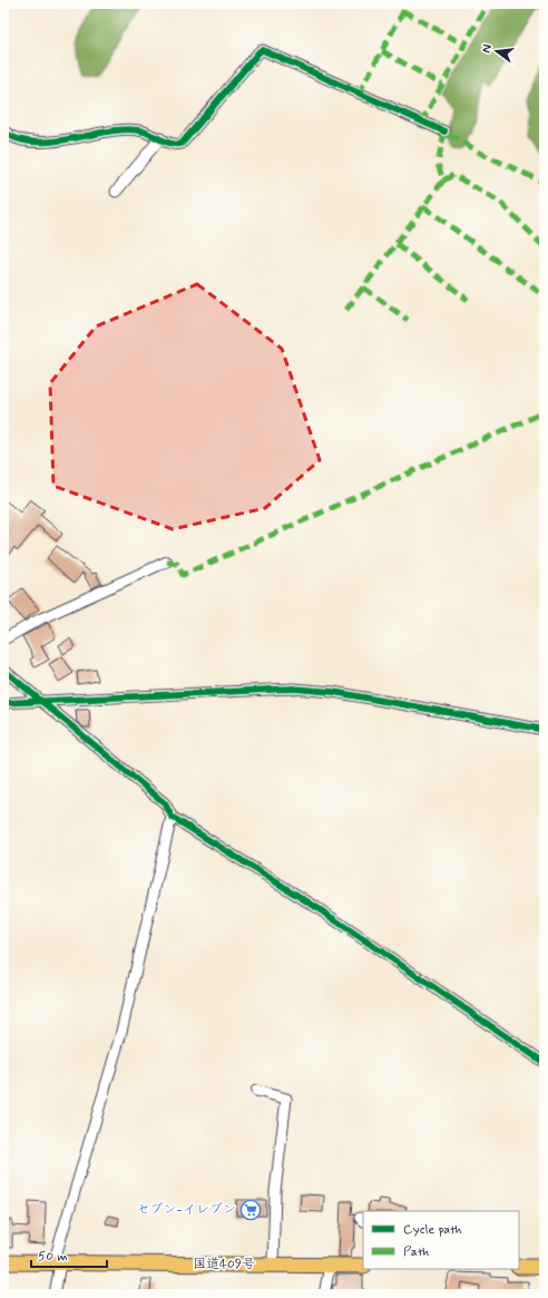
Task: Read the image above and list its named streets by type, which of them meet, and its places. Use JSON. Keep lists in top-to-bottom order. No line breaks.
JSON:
{"streets":{"highway":["国道409号"]},"places":{"supermarket":["セブン-イレブン"]},"legend":["Cycle path","Path"],"scale_bar":"50 m","north":"left"}
